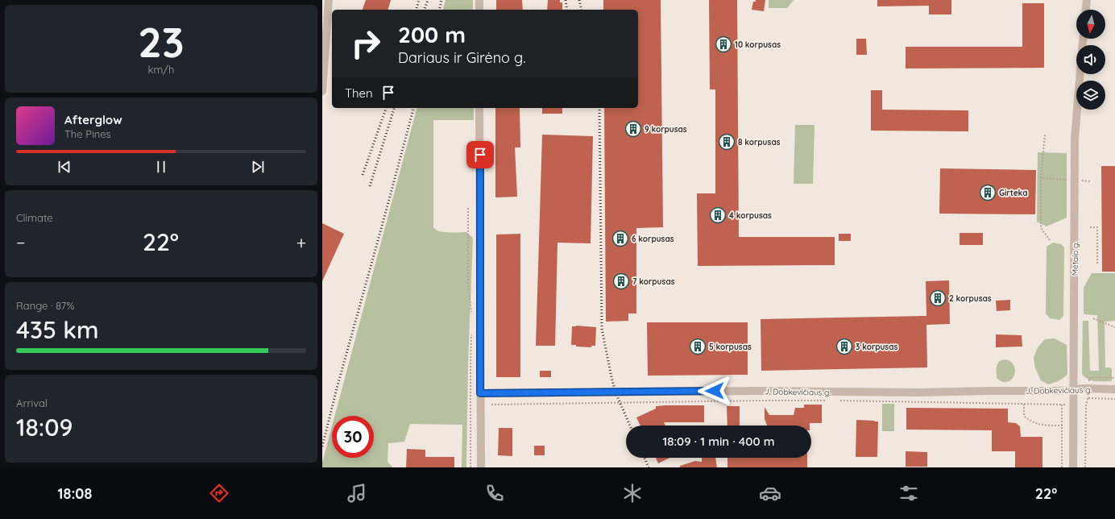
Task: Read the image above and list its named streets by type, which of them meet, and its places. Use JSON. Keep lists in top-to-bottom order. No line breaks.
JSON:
{"streets":{"street":["Metalo g.","J. Dobkevičiaus g."]},"crossings":[["Metalo g.","J. Dobkevičiaus g."]],"places":{"building":["10 korpusas","9 korpusas","8 korpusas","Girteka","4 korpusas","6 korpusas","7 korpusas","2 korpusas","5 korpusas","3 korpusas"]},"north":"bottom","page":{"tile":[["23","km/h"],"Climate",["Range · 87%","435 km"],["Arrival","18:09"]],"turn":["200 m","Dariaus ir Girėno g."],"then":"Then","song":["Afterglow","The Pines"],"heat":["−","22°","+"],"limit":"30","trip":"18:09 · 1 min · 400 m","tabs":["18:08","22°"]}}
